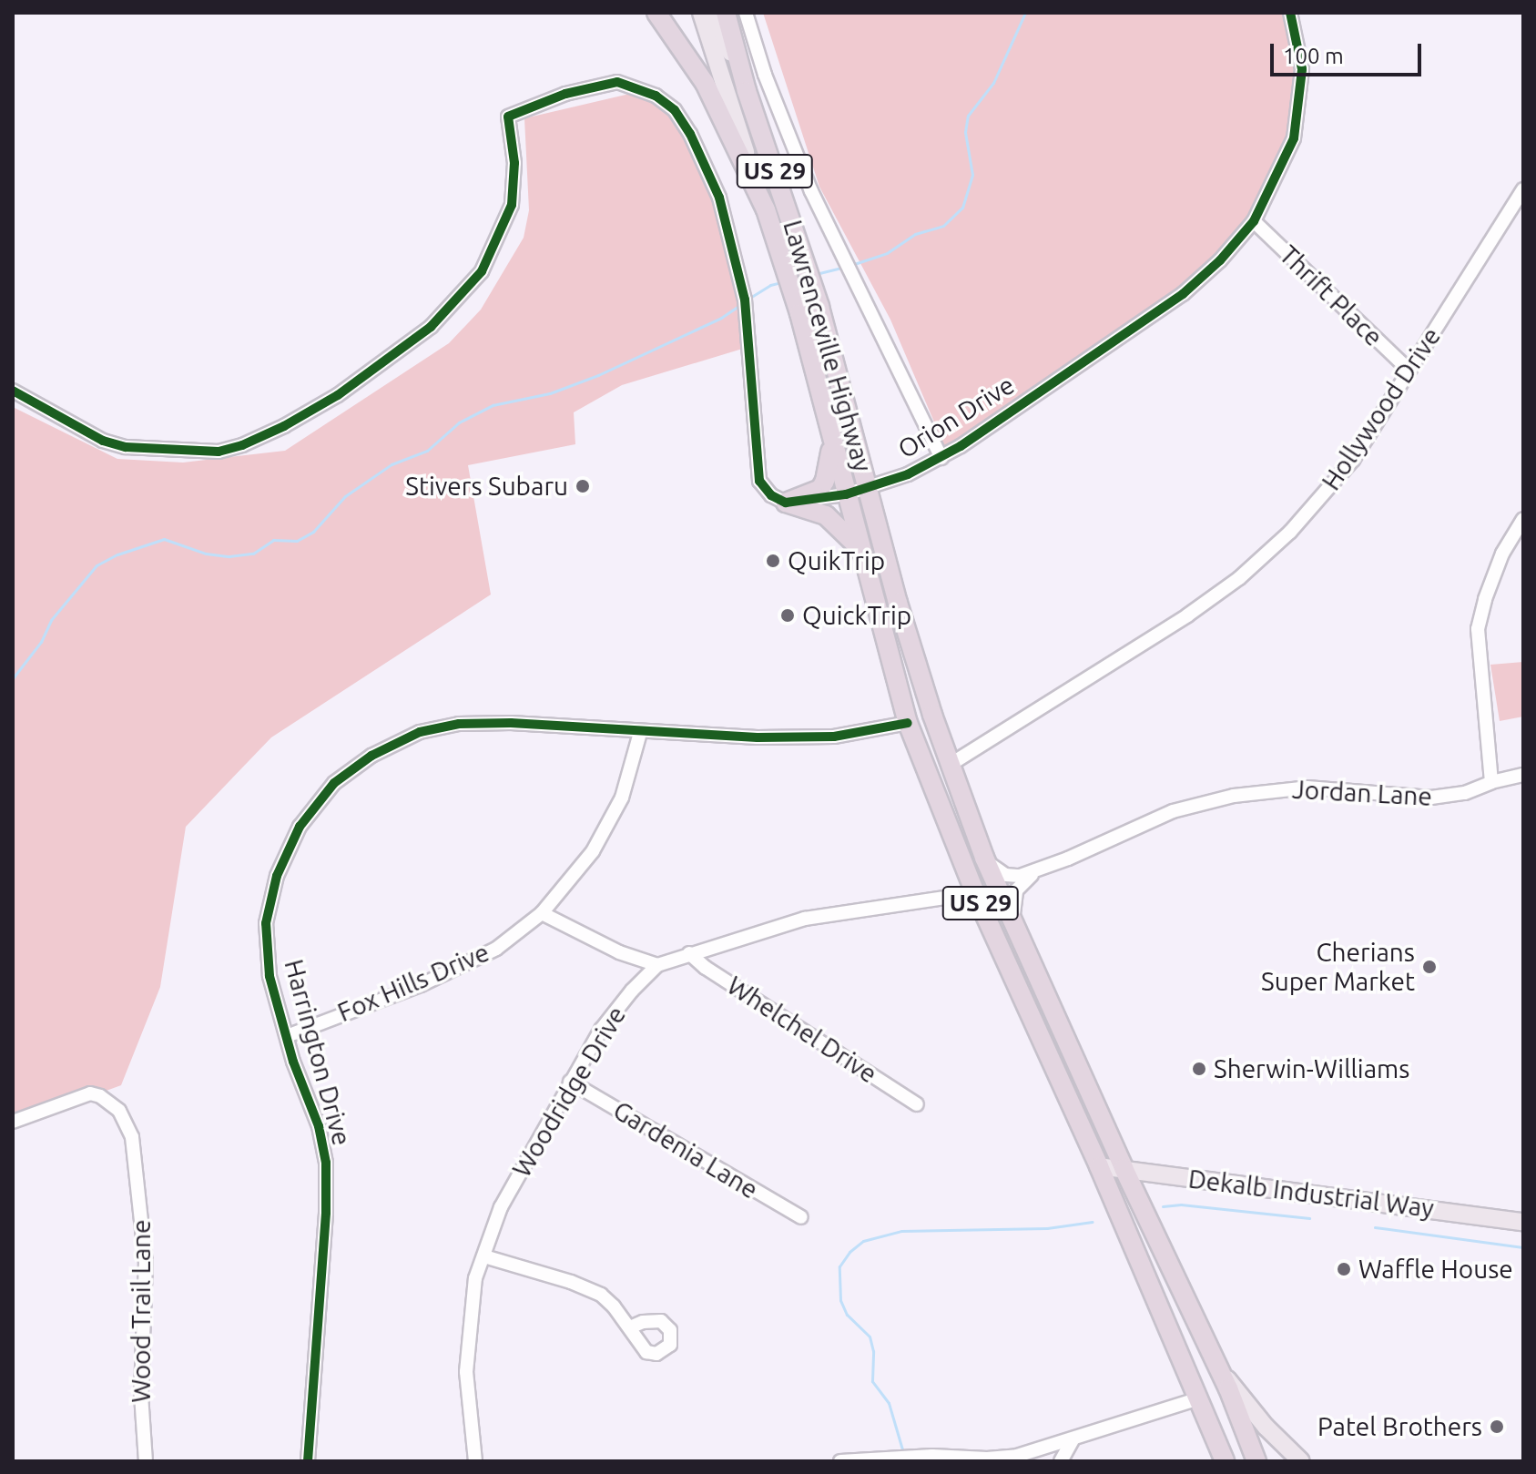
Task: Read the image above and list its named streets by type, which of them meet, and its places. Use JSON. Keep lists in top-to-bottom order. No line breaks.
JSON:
{"streets":{"highway":["US 29","Lawrenceville Highway"],"main road":["Dekalb Industrial Way"],"street":["Thrift Place","Hollywood Drive","Orion Drive","Jordan Lane","Fox Hills Drive","Whelchel Drive","Harrington Drive","Woodridge Drive","Gardenia Lane","Wood Trail Lane"]},"crossings":[["US 29","Lawrenceville Highway"],["US 29","Dekalb Industrial Way"],["Thrift Place","Hollywood Drive"],["Thrift Place","Orion Drive"],["Lawrenceville Highway","Hollywood Drive"],["Lawrenceville Highway","Orion Drive"],["Lawrenceville Highway","Jordan Lane"],["Lawrenceville Highway","Harrington Drive"],["Lawrenceville Highway","Woodridge Drive"],["Lawrenceville Highway","Dekalb Industrial Way"],["Fox Hills Drive","Harrington Drive"],["Whelchel Drive","Woodridge Drive"],["Woodridge Drive","Gardenia Lane"]],"places":["Stivers Subaru","QuikTrip","QuickTrip","Cherians Super Market","Sherwin-Williams","Waffle House","Patel Brothers"],"scale_bar":"100 m"}
